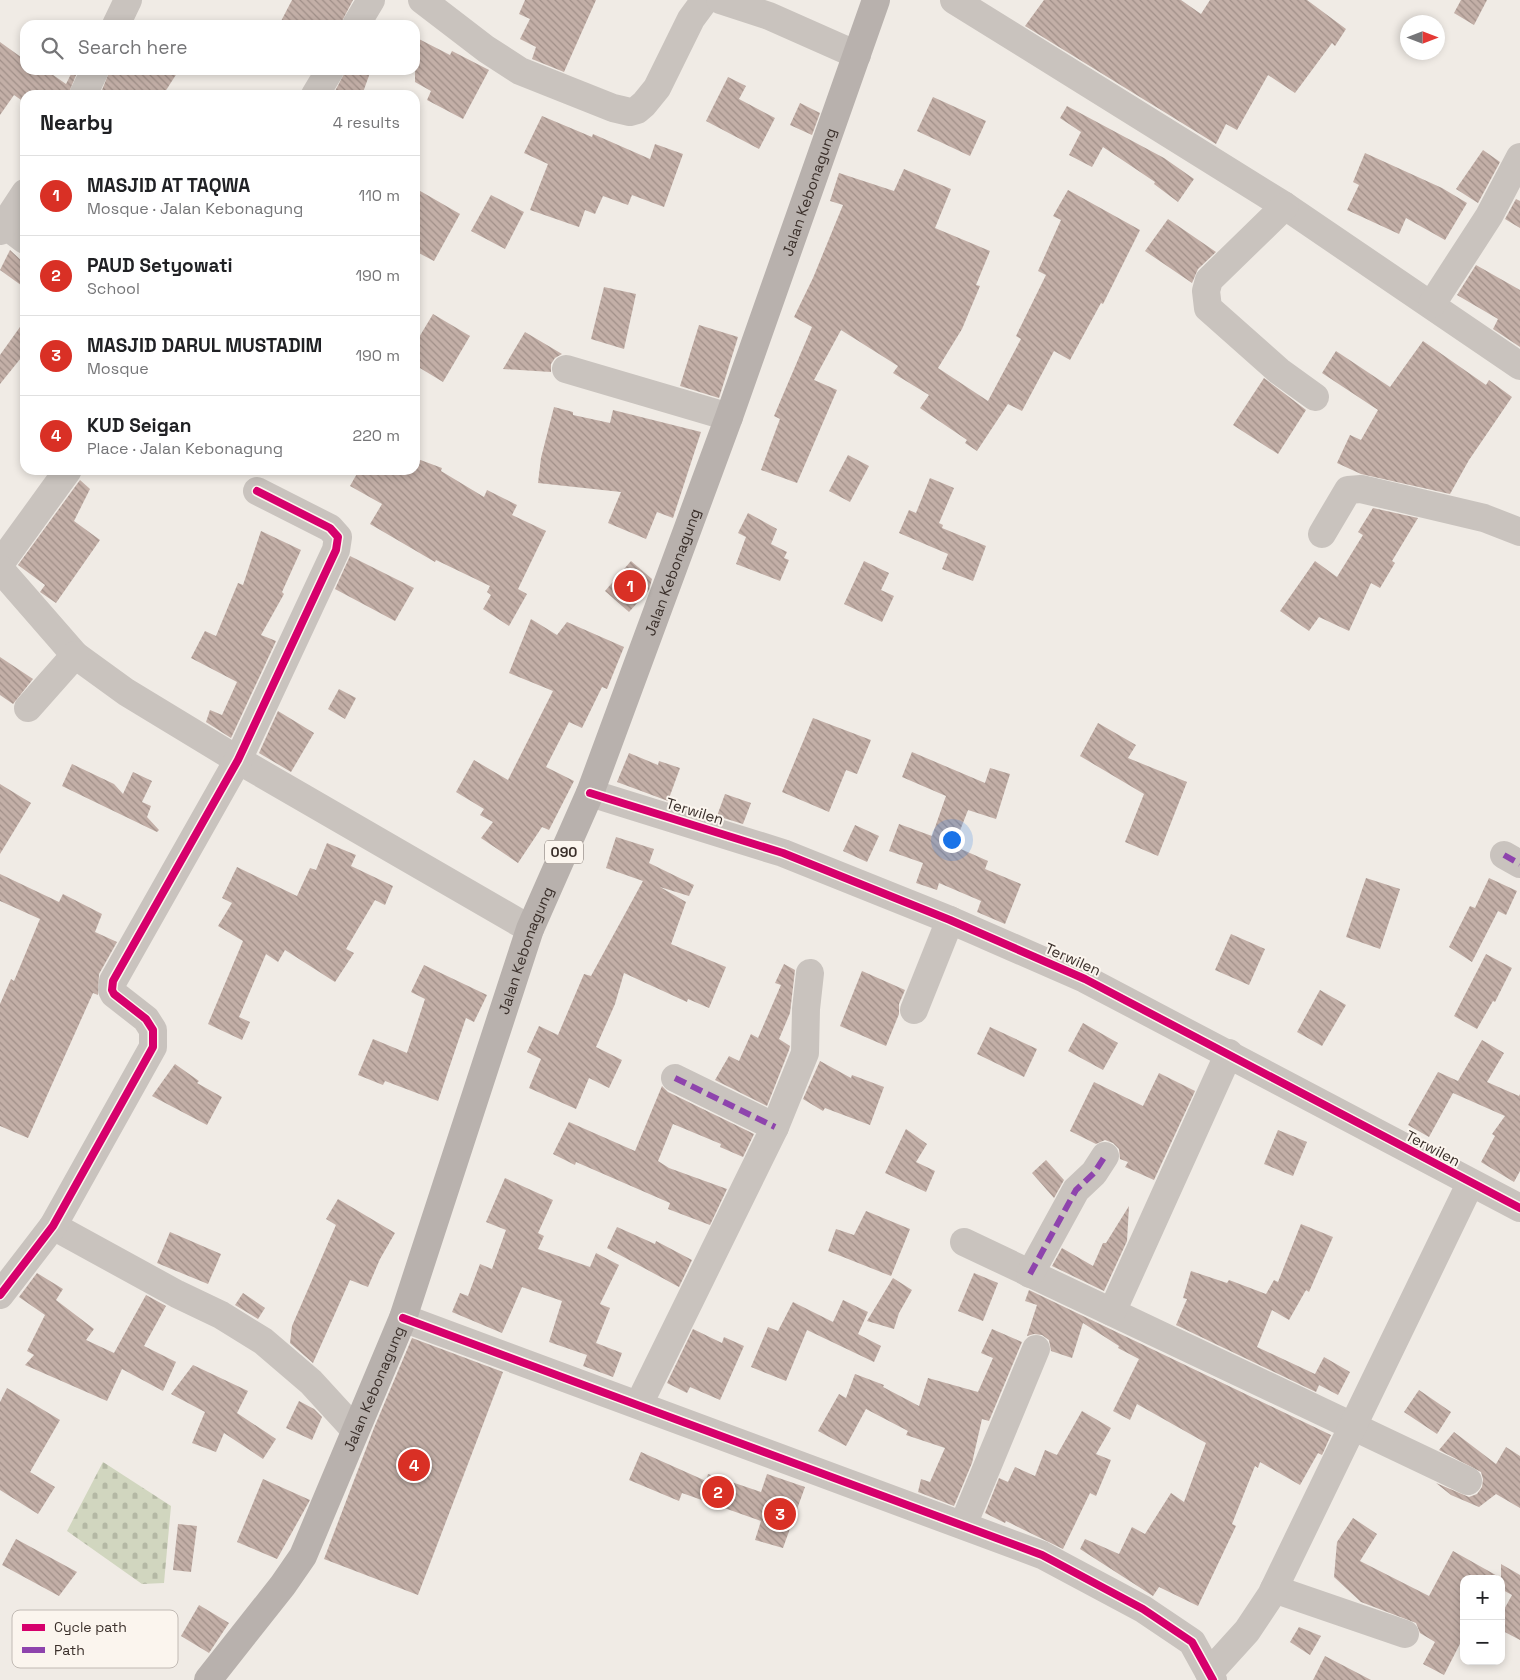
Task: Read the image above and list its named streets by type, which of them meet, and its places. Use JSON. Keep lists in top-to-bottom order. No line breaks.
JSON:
{"streets":{"main road":["Jalan Kebonagung","090"],"street":["Terwilen"]},"crossings":[["Jalan Kebonagung","Terwilen"]],"legend":["Cycle path","Path"],"north":"right","page":{"search":"Search here","heading":["Nearby","4 results"],"list":[{"mark":"1","name":"MASJID AT TAQWA","note":"Mosque · Jalan Kebonagung","value":"110 m"},{"mark":"2","name":"PAUD Setyowati","note":"School","value":"190 m"},{"mark":"3","name":"MASJID DARUL MUSTADIM","note":"Mosque","value":"190 m"},{"mark":"4","name":"KUD Seigan","note":"Place · Jalan Kebonagung","value":"220 m"}],"pins":["1","4","2","3"],"map_buttons":["+","−"]}}
